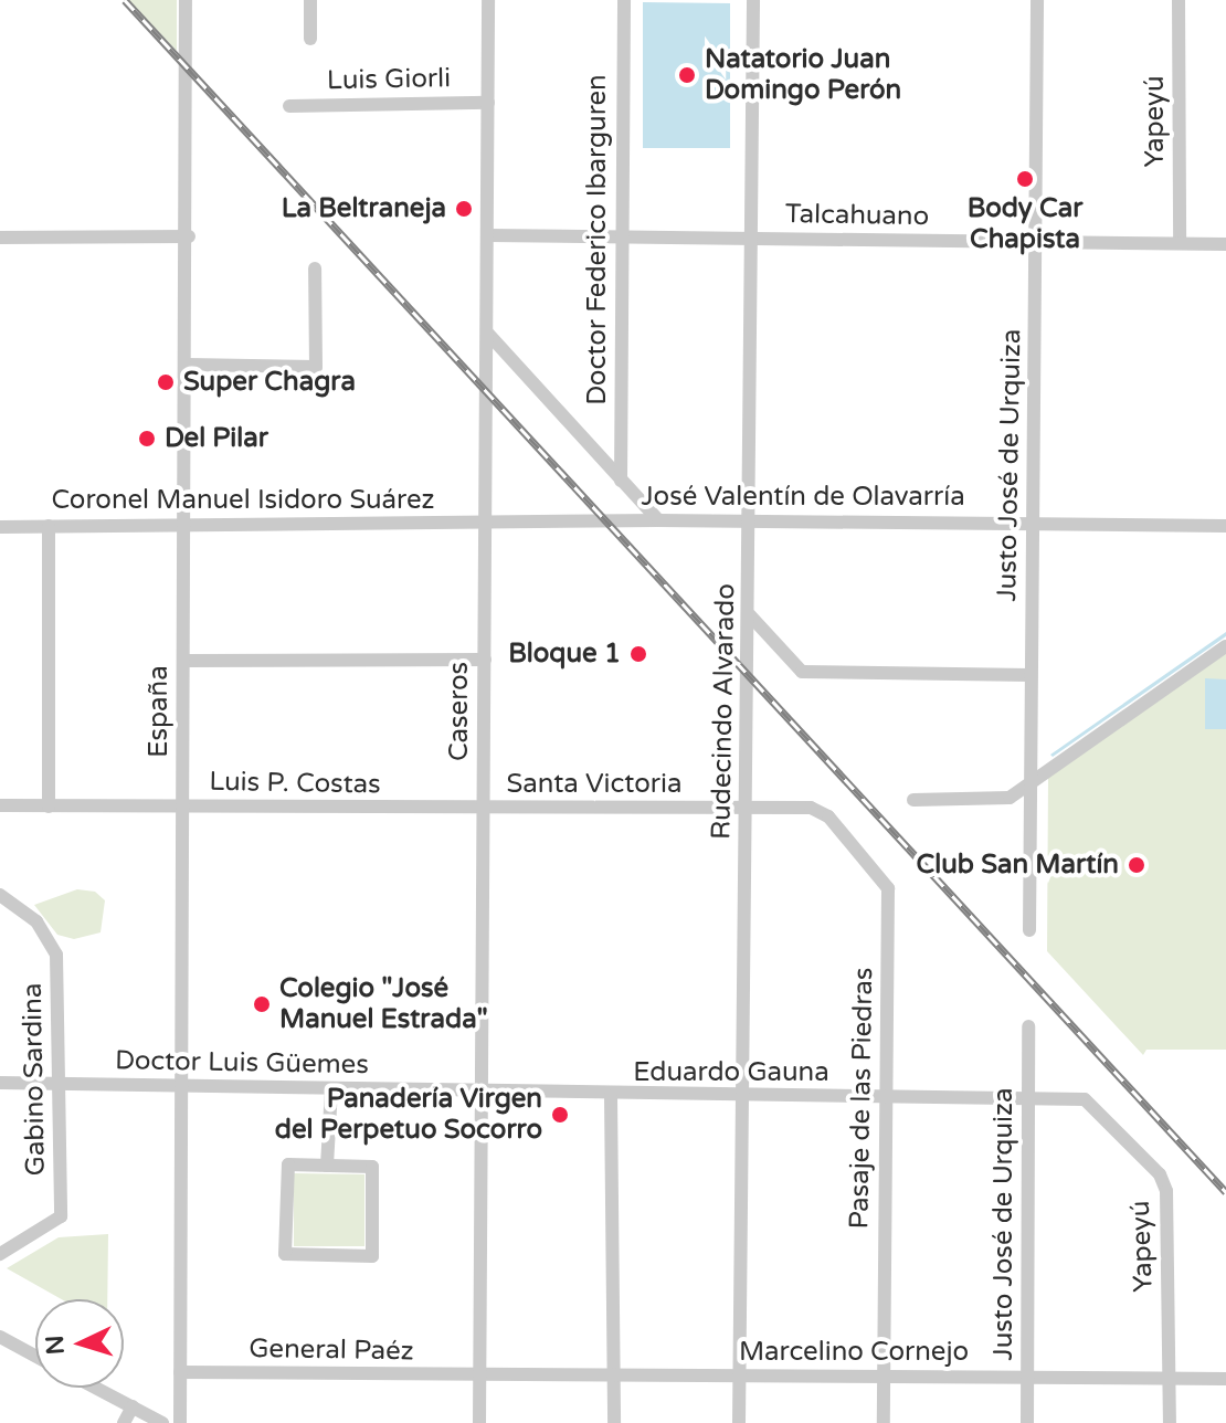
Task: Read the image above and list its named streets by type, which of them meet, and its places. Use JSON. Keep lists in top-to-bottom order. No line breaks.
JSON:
{"streets":{"street":["Luis Giorli","Yapeyú","Talcahuano","Doctor Federico Ibarguren","Justo José de Urquiza","José Valentín de Olavarría","Coronel Manuel Isidoro Suárez","España","Caseros","Rudecindo Alvarado","Luis P. Costas","Santa Victoria","Doctor Luis Güemes","Eduardo Gauna","Gabino Sardina","Pasaje de las Piedras","General Paéz","Marcelino Cornejo"]},"crossings":[["Luis Giorli","Caseros"],["Yapeyú","Talcahuano"],["Yapeyú","Eduardo Gauna"],["Yapeyú","Marcelino Cornejo"],["Talcahuano","Doctor Federico Ibarguren"],["Talcahuano","Justo José de Urquiza"],["Talcahuano","Caseros"],["Talcahuano","Rudecindo Alvarado"],["Justo José de Urquiza","José Valentín de Olavarría"],["Justo José de Urquiza","Eduardo Gauna"],["Justo José de Urquiza","Marcelino Cornejo"],["José Valentín de Olavarría","Coronel Manuel Isidoro Suárez"],["José Valentín de Olavarría","Caseros"],["José Valentín de Olavarría","Rudecindo Alvarado"],["Coronel Manuel Isidoro Suárez","España"],["Coronel Manuel Isidoro Suárez","Caseros"],["España","Luis P. Costas"],["España","Doctor Luis Güemes"],["España","General Paéz"],["Caseros","Luis P. Costas"],["Caseros","Santa Victoria"],["Caseros","Doctor Luis Güemes"],["Caseros","Eduardo Gauna"],["Caseros","General Paéz"],["Caseros","Marcelino Cornejo"],["Rudecindo Alvarado","Santa Victoria"],["Rudecindo Alvarado","Eduardo Gauna"],["Rudecindo Alvarado","Marcelino Cornejo"],["Luis P. Costas","Santa Victoria"],["Santa Victoria","Pasaje de las Piedras"],["Doctor Luis Güemes","Eduardo Gauna"],["Doctor Luis Güemes","Gabino Sardina"],["Eduardo Gauna","Pasaje de las Piedras"],["Pasaje de las Piedras","Marcelino Cornejo"],["General Paéz","Marcelino Cornejo"]],"places":["Natatorio Juan Domingo Perón","Body Car Chapista","La Beltraneja","Super Chagra","Del Pilar","Bloque 1","Club San Martín","Colegio \"José Manuel Estrada\"","Panadería Virgen del Perpetuo Socorro"],"north":"left"}
